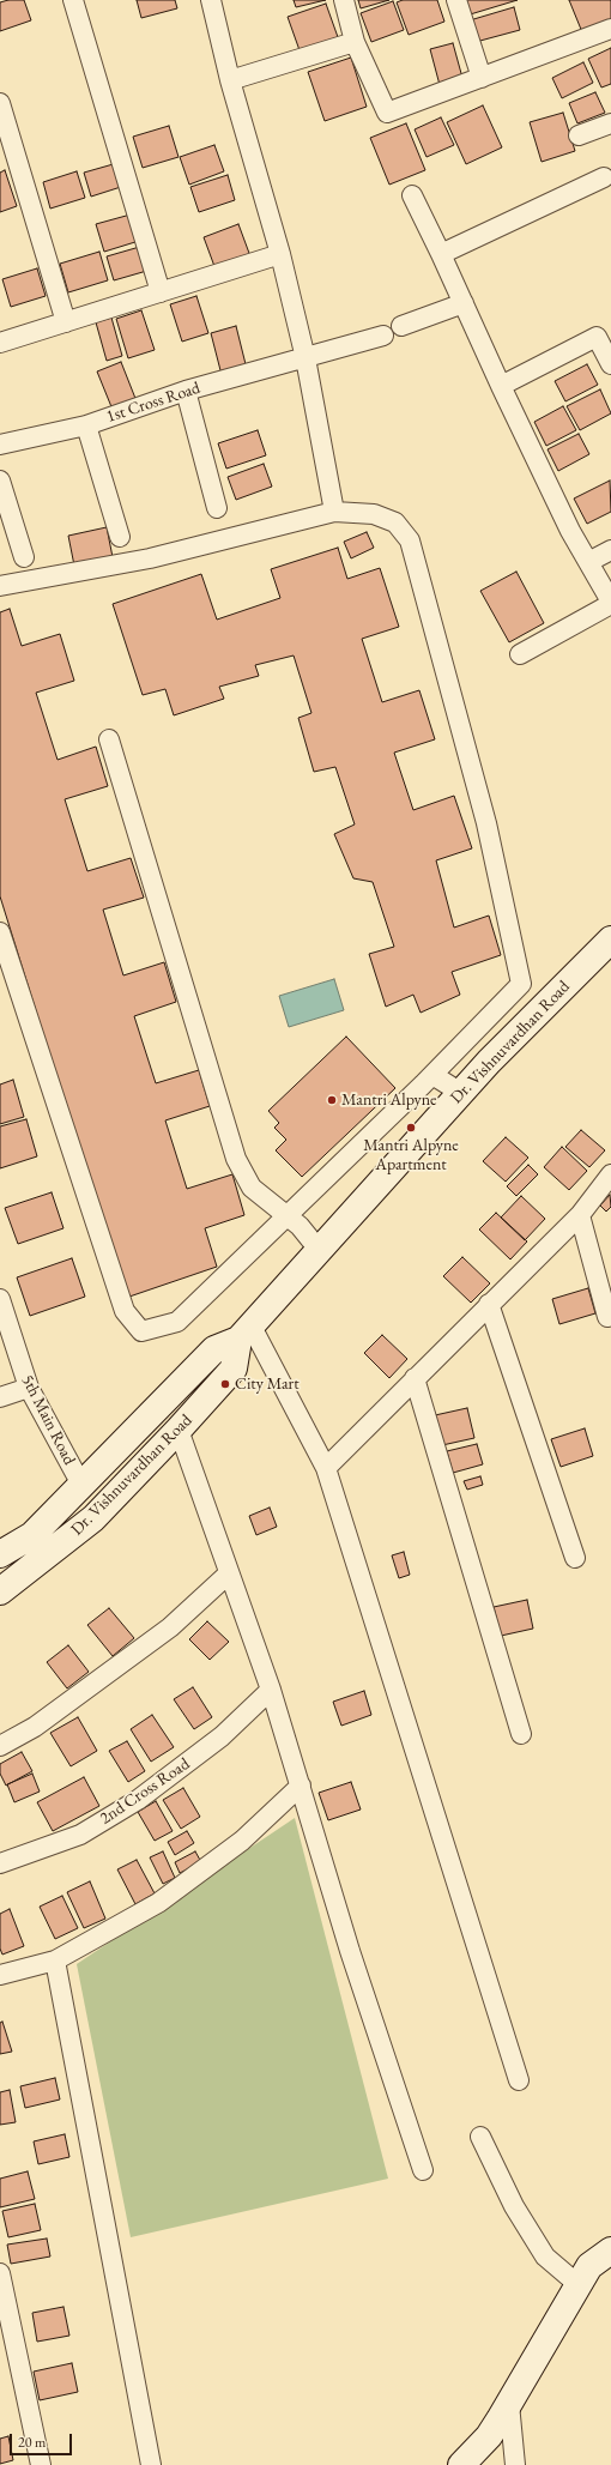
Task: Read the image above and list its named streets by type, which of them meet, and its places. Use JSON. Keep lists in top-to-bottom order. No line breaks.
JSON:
{"streets":{"main road":["Dr. Vishnuvardhan Road"],"street":["1st Cross Road","5th Main Road","2nd Cross Road"]},"crossings":[["Dr. Vishnuvardhan Road","5th Main Road"]],"places":["Mantri Alpyne","Mantri Alpyne Apartment","City Mart"],"scale_bar":"20 m"}
